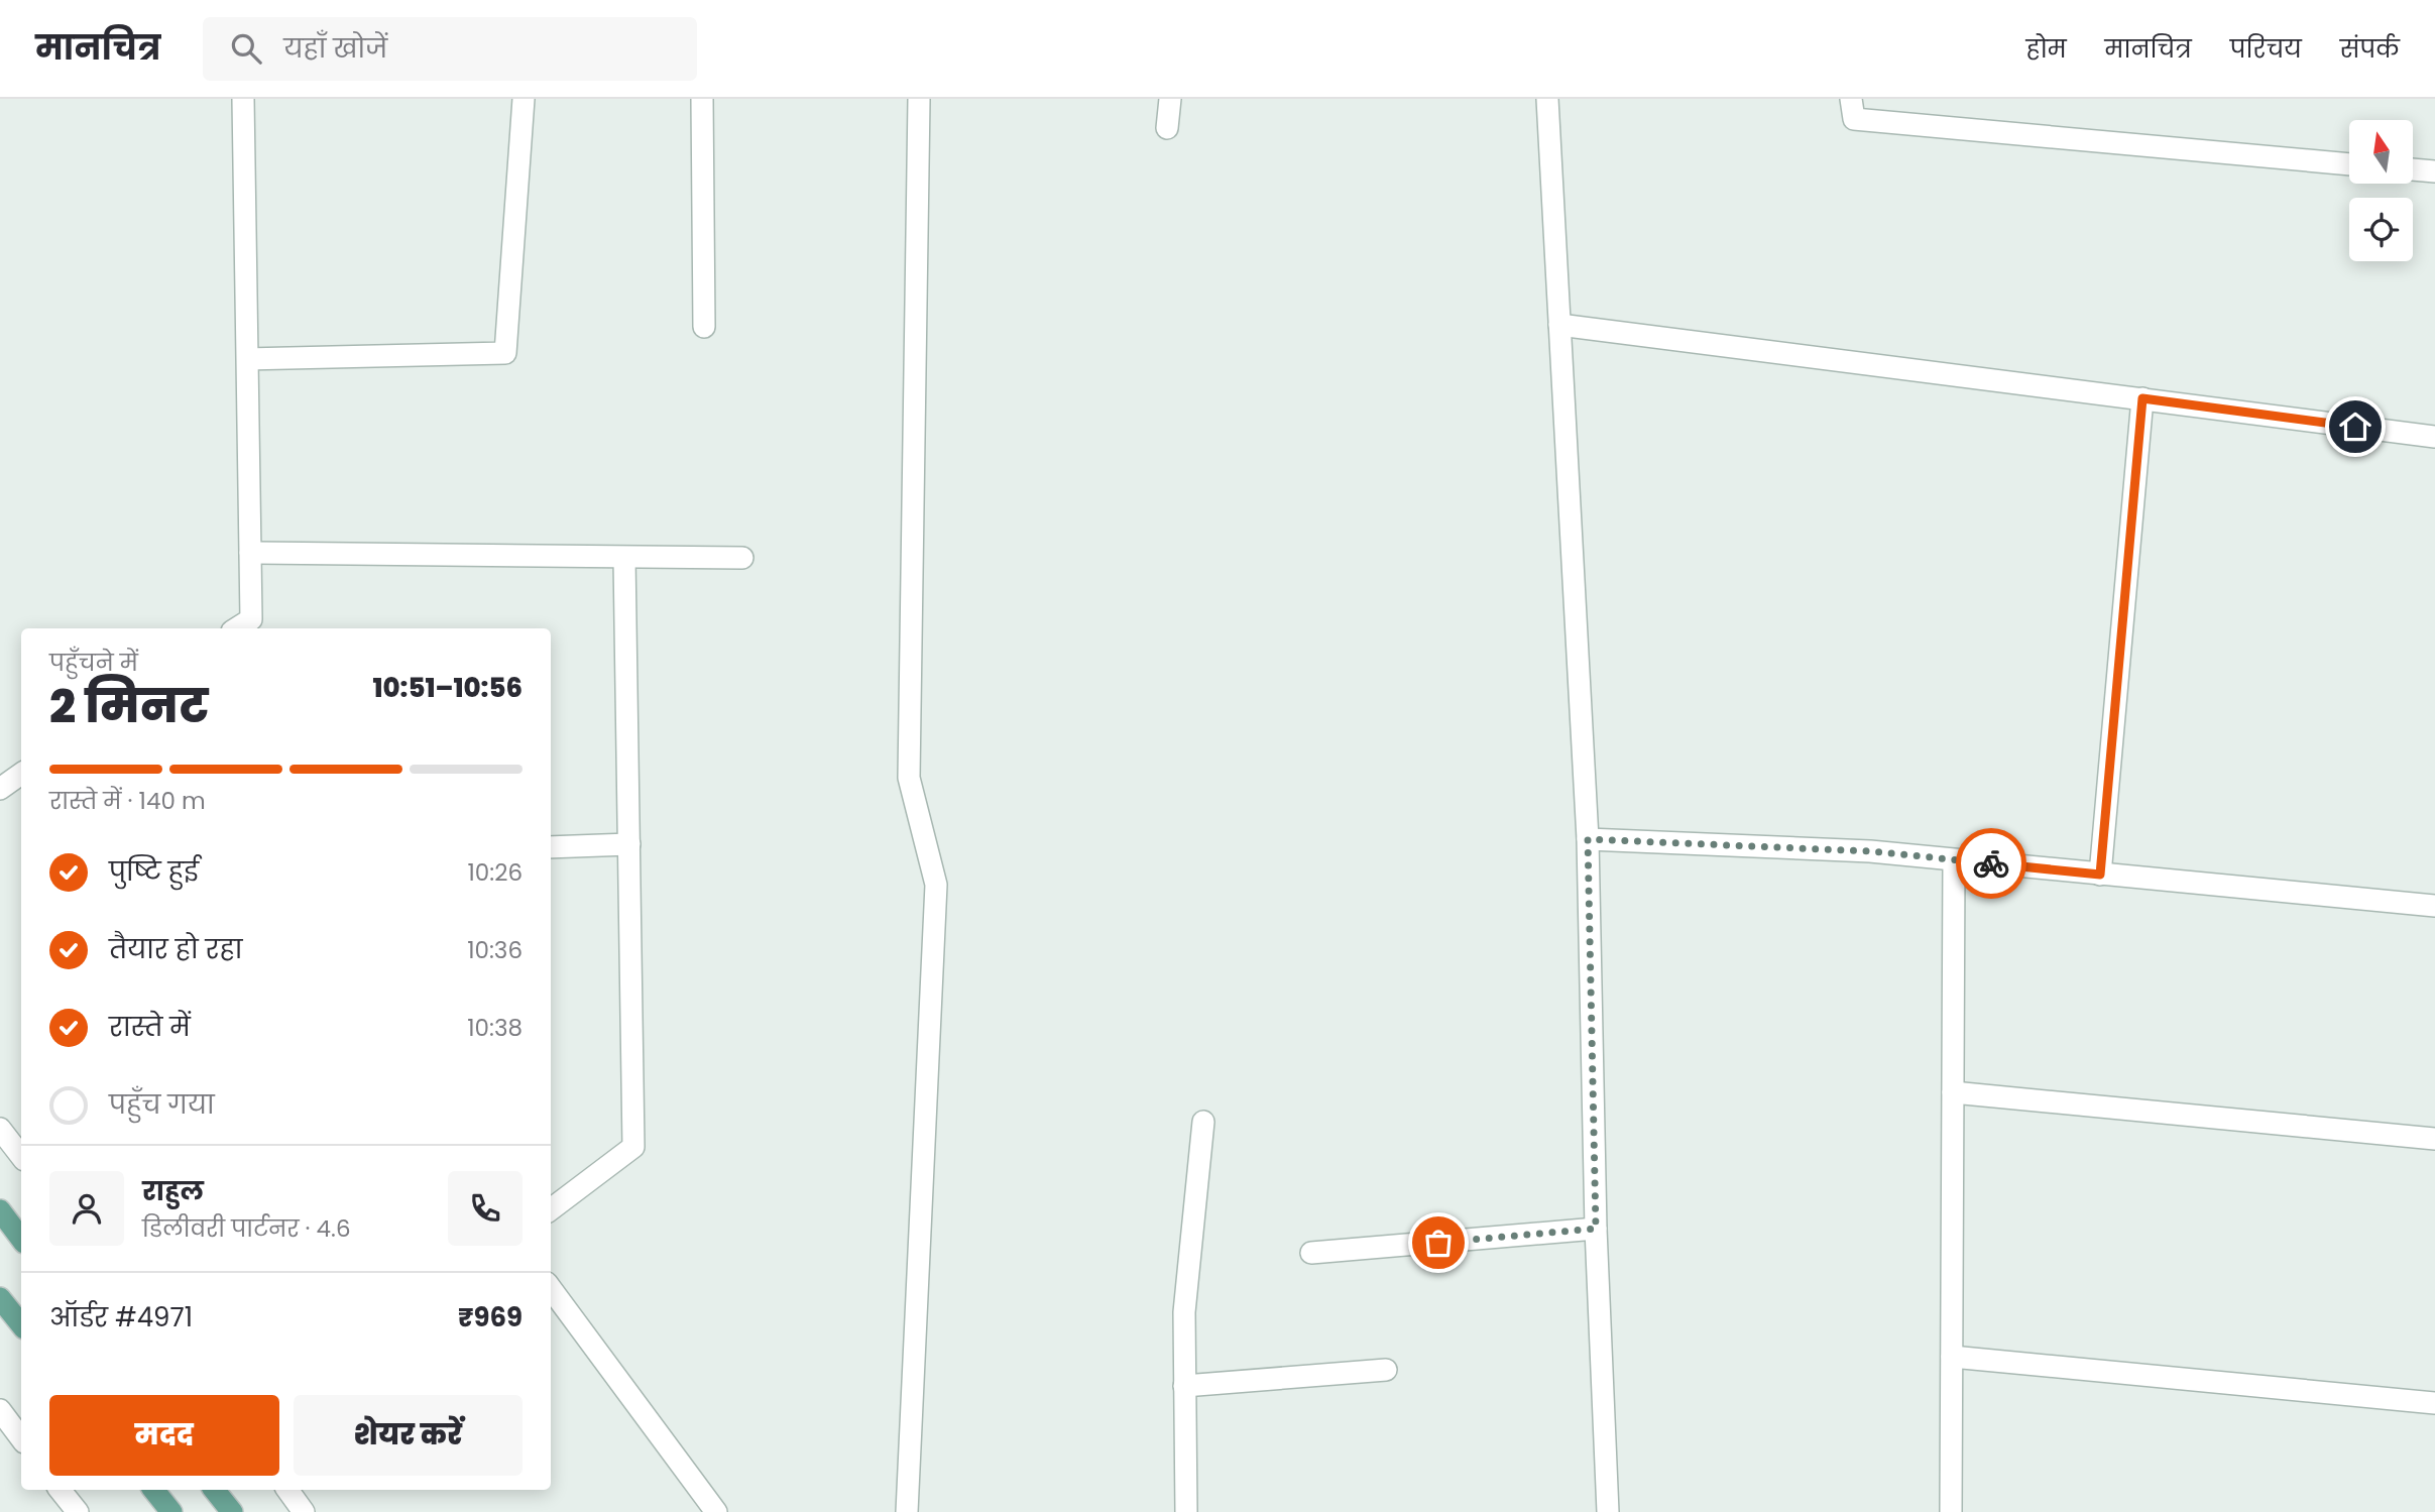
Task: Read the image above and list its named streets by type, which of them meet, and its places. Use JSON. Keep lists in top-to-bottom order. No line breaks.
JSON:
{"north":"top","page":{"header":"मानचित्र","search":"यहाँ खोजें","nav":["होम","मानचित्र","परिचय","संपर्क"],"heading":["2 मिनट","पहुँचने में","10:51–10:56"],"panel":["राहुल","डिलीवरी पार्टनर · 4.6","ऑर्डर #4971","₹969"],"bar":"रास्ते में · 140 m","list":[["पुष्टि हुई","10:26"],["तैयार हो रहा","10:36"],["रास्ते में","10:38"],"पहुँच गया"],"buttons":["मदद","शेयर करें"]}}
